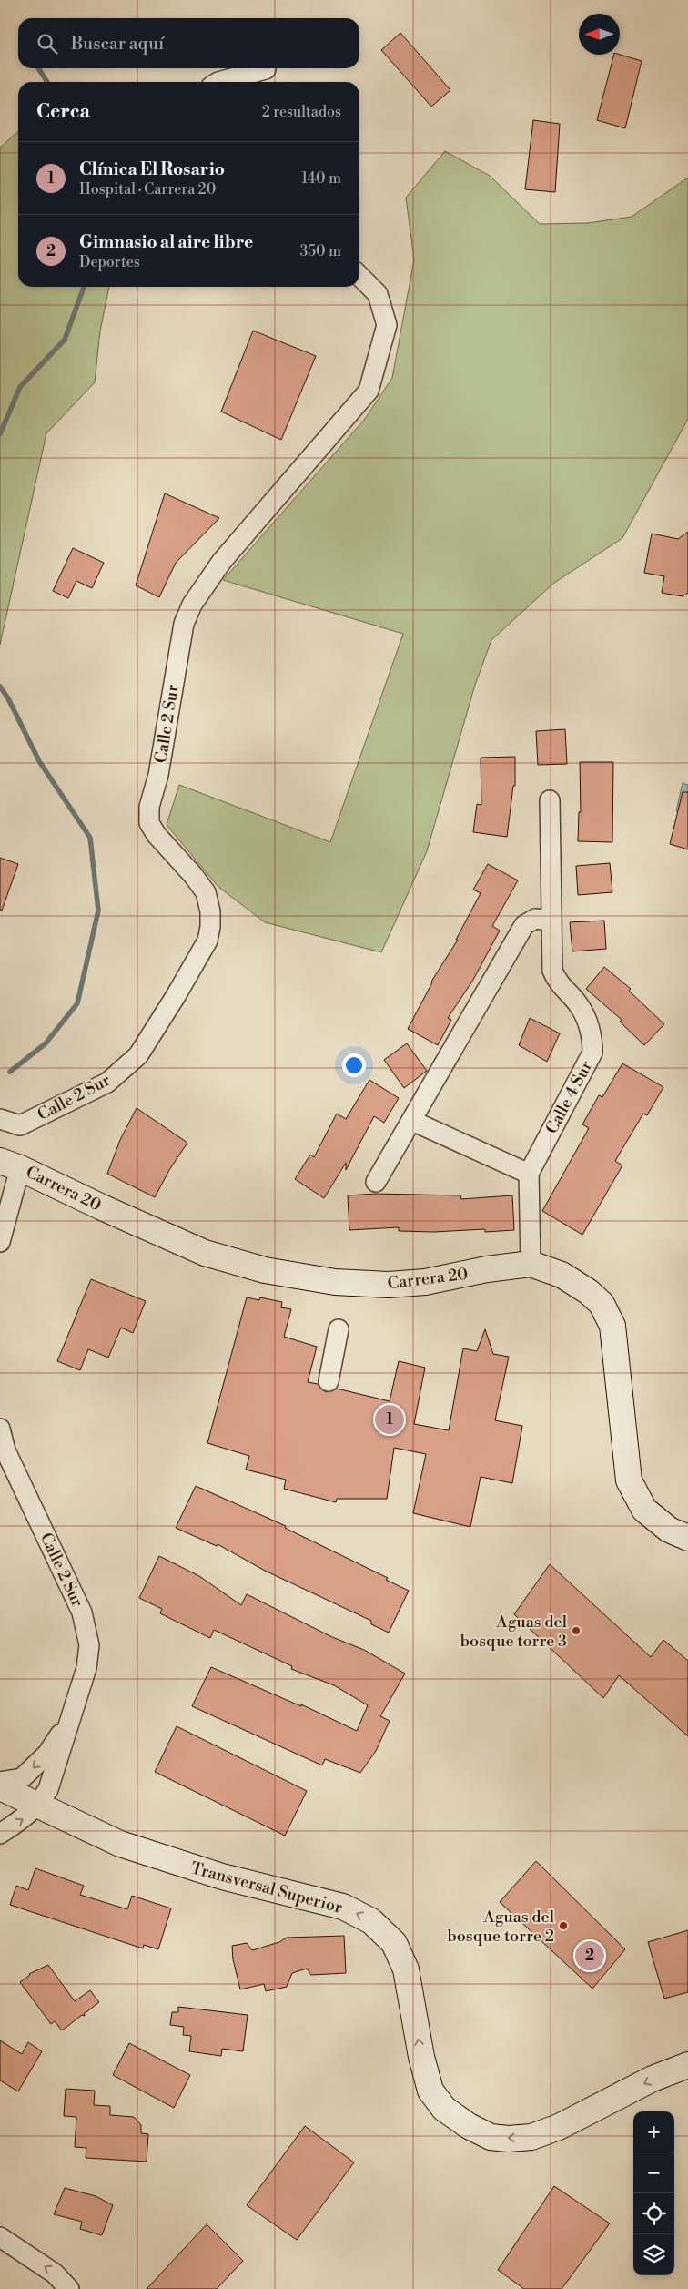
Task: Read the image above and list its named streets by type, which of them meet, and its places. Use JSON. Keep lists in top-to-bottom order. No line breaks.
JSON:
{"streets":{"street":["Calle 2 Sur","Calle 4 Sur","Carrera 20","Transversal Superior"]},"crossings":[["Calle 2 Sur","Transversal Superior"],["Calle 4 Sur","Carrera 20"]],"one_way":["Transversal Superior"],"places":["Aguas del bosque torre 3","Aguas del bosque torre 2"],"north":"left","page":{"search":"Buscar aquí","heading":["Cerca","2 resultados"],"list":[{"mark":"1","name":"Clínica El Rosario","note":"Hospital · Carrera 20","value":"140 m"},{"mark":"2","name":"Gimnasio al aire libre","note":"Deportes","value":"350 m"}],"pins":["1","2"],"map_buttons":["+","−"]}}
